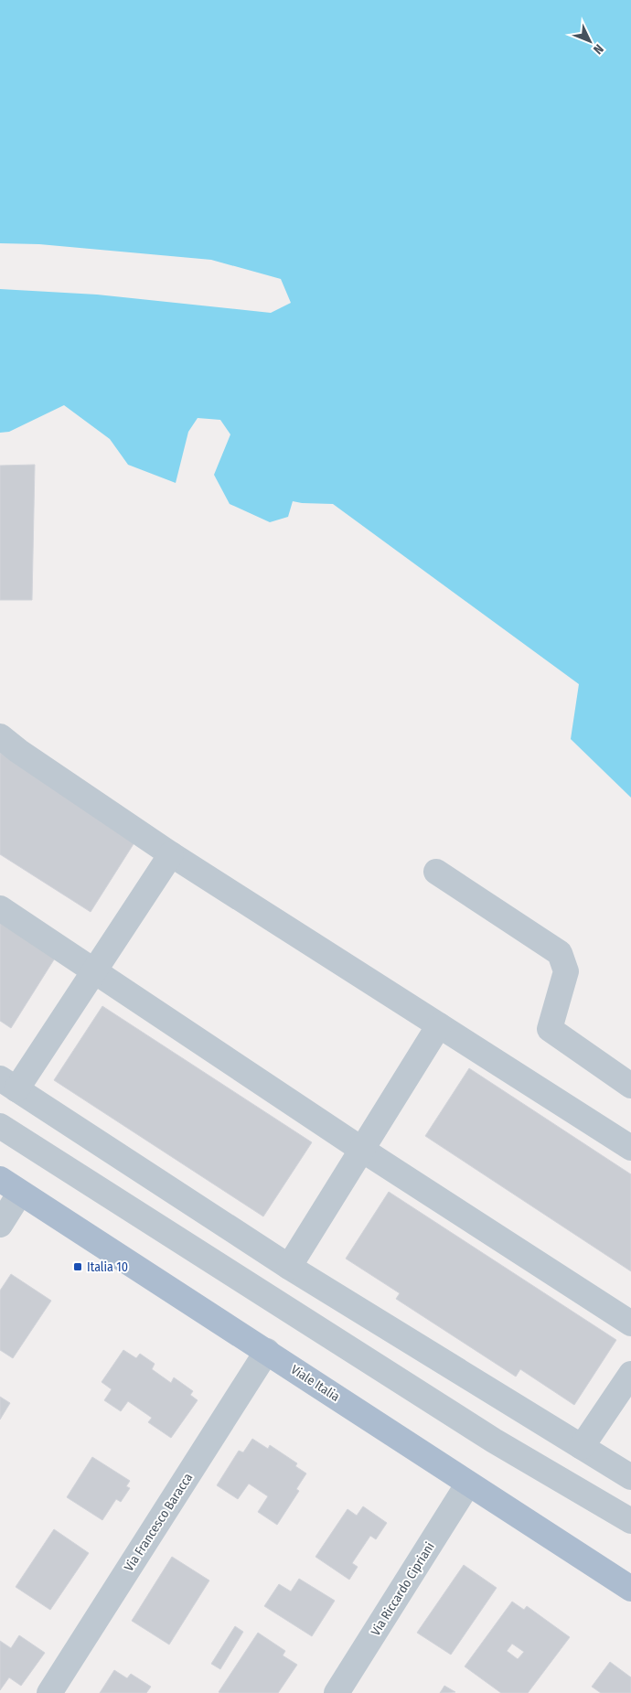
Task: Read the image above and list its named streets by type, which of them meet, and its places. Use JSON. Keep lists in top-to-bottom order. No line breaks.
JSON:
{"streets":{"main road":["Viale Italia"],"street":["Via Francesco Baracca","Via Riccardo Cipriani"]},"crossings":[["Viale Italia","Via Francesco Baracca"],["Viale Italia","Via Riccardo Cipriani"]],"places":{"transit":["Italia 10"]},"north":"bottom right"}
